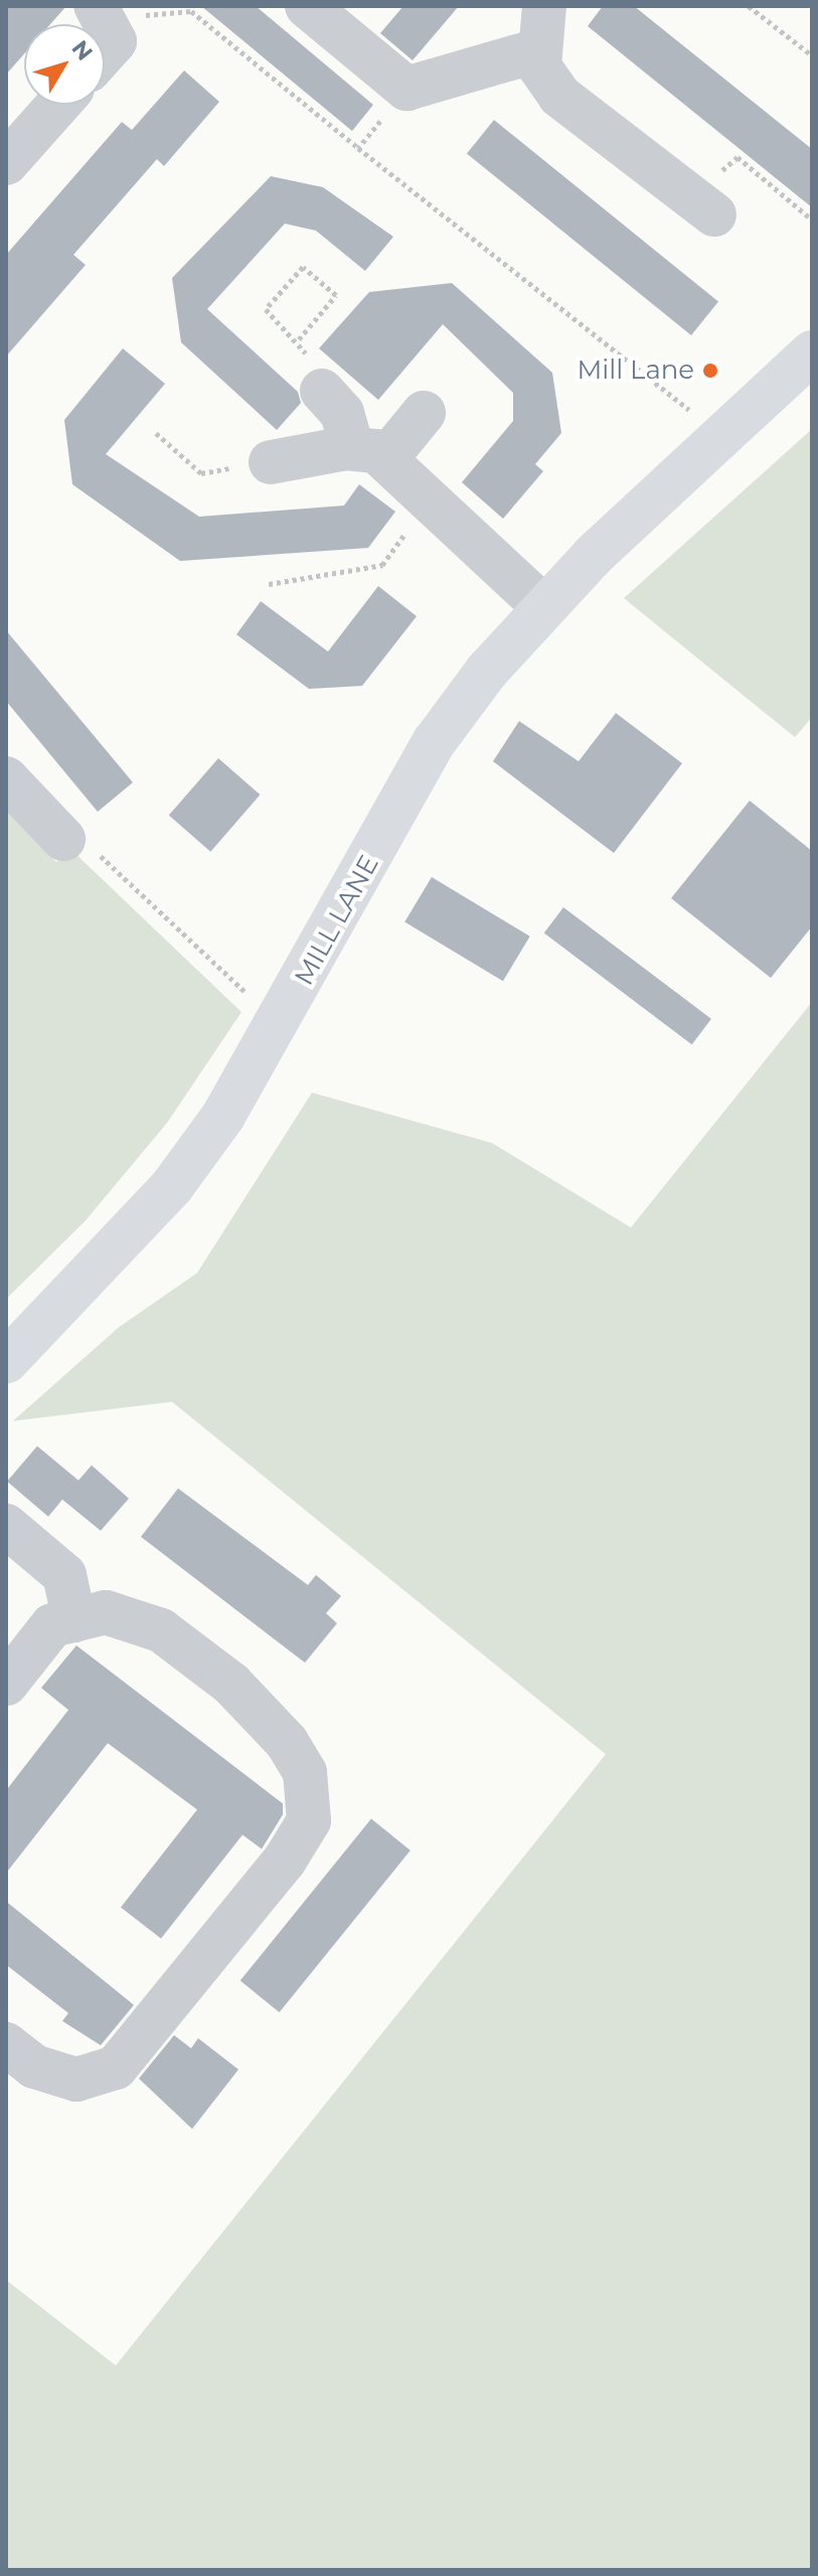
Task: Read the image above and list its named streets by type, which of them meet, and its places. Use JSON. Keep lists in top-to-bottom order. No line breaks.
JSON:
{"streets":{"main road":["MILL LANE"]},"places":["Mill Lane"],"north":"top right"}
